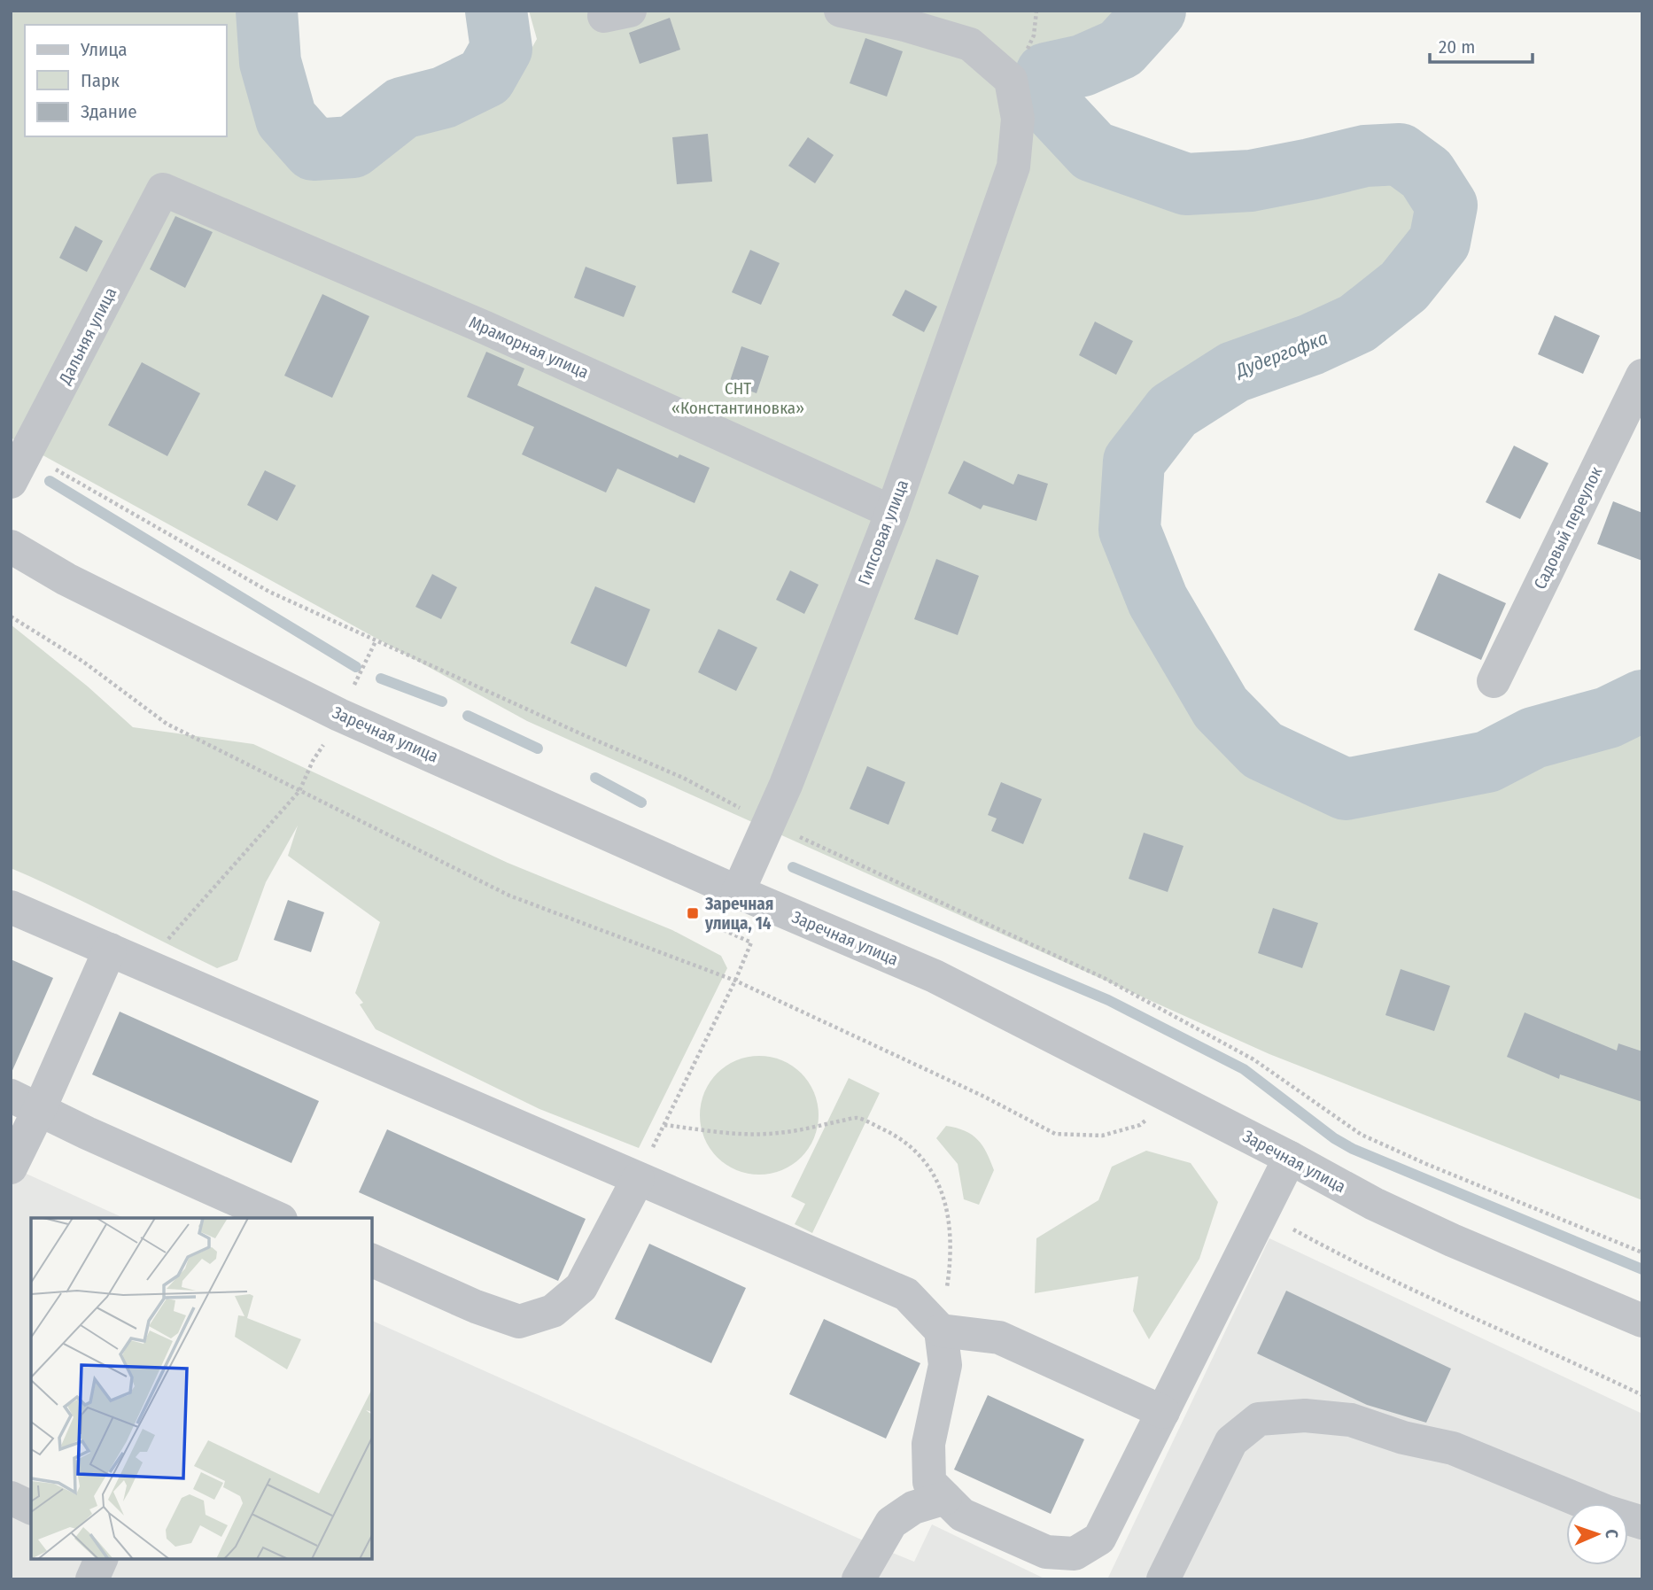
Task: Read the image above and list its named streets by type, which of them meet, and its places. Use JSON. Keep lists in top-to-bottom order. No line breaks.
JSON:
{"streets":{"street":["Дальняя улица","Мраморная улица","Садовый переулок","Гипсовая улица","Заречная улица"]},"crossings":[["Дальняя улица","Мраморная улица"],["Мраморная улица","Гипсовая улица"],["Гипсовая улица","Заречная улица"]],"water":["Дудергофка"],"parks":["СНТ «Константиновка»"],"places":{"transit":["Заречная улица, 14"]},"legend":["Улица","Парк","Здание"],"scale_bar":"20 m","north":"right"}
